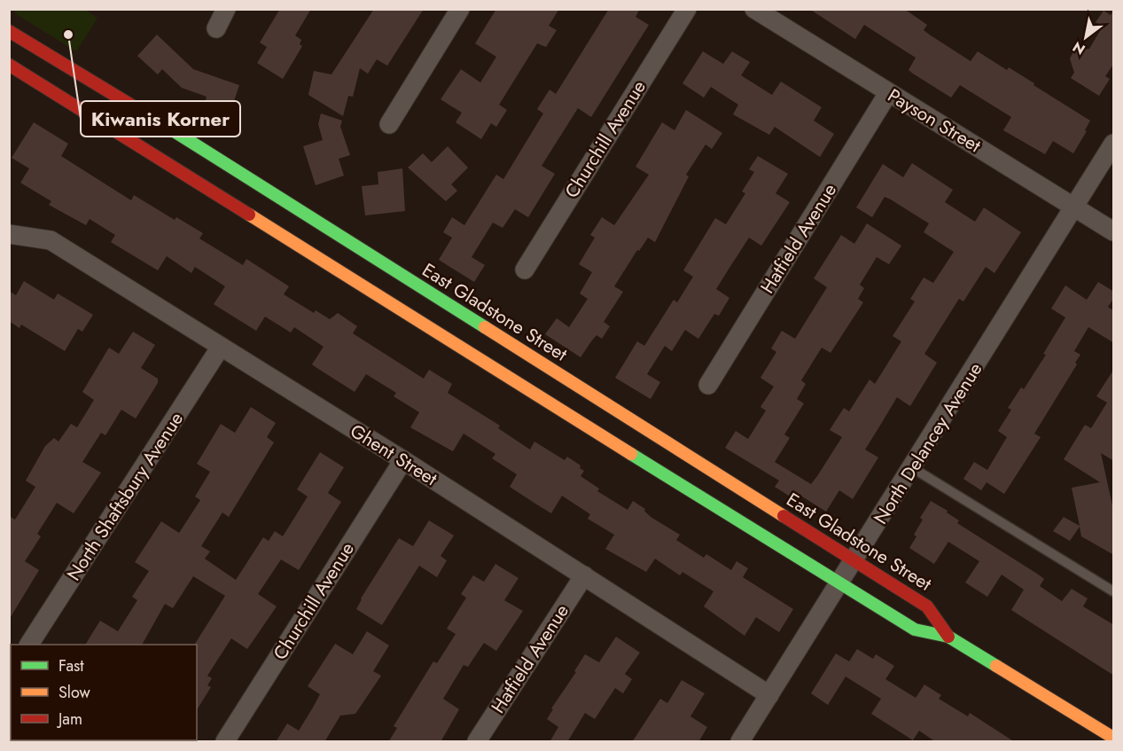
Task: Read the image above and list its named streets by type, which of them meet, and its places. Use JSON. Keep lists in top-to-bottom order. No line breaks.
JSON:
{"streets":{"street":["Payson Street","Churchill Avenue","Hatfield Avenue","East Gladstone Street","North Delancey Avenue","Ghent Street","North Shaftsbury Avenue"]},"crossings":[["Payson Street","Hatfield Avenue"],["Payson Street","North Delancey Avenue"],["Churchill Avenue","Ghent Street"],["Hatfield Avenue","Ghent Street"],["East Gladstone Street","North Delancey Avenue"],["North Delancey Avenue","Ghent Street"],["Ghent Street","North Shaftsbury Avenue"]],"places":["Kiwanis Korner"],"legend":["Fast","Slow","Jam"],"north":"bottom left"}
